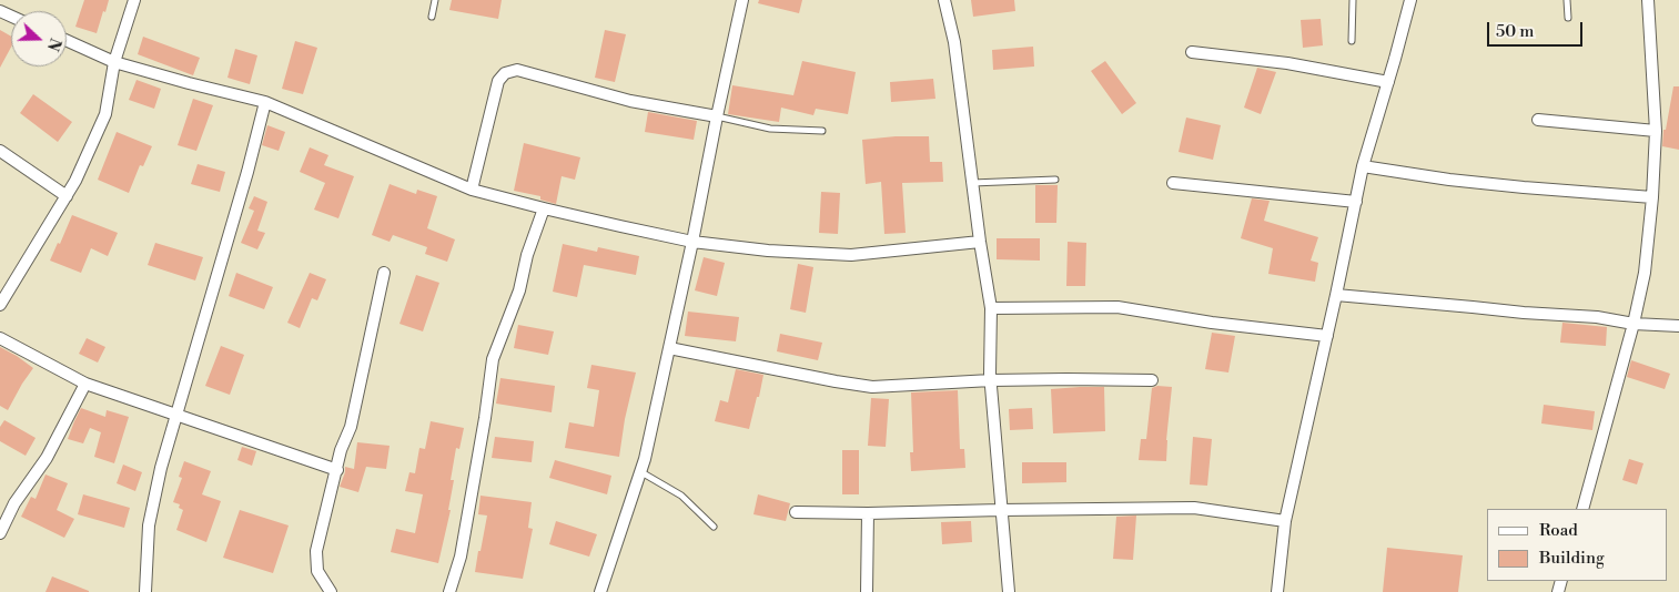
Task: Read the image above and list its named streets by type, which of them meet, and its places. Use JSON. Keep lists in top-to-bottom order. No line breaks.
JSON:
{"legend":["Road","Building"],"scale_bar":"50 m","north":"right"}
